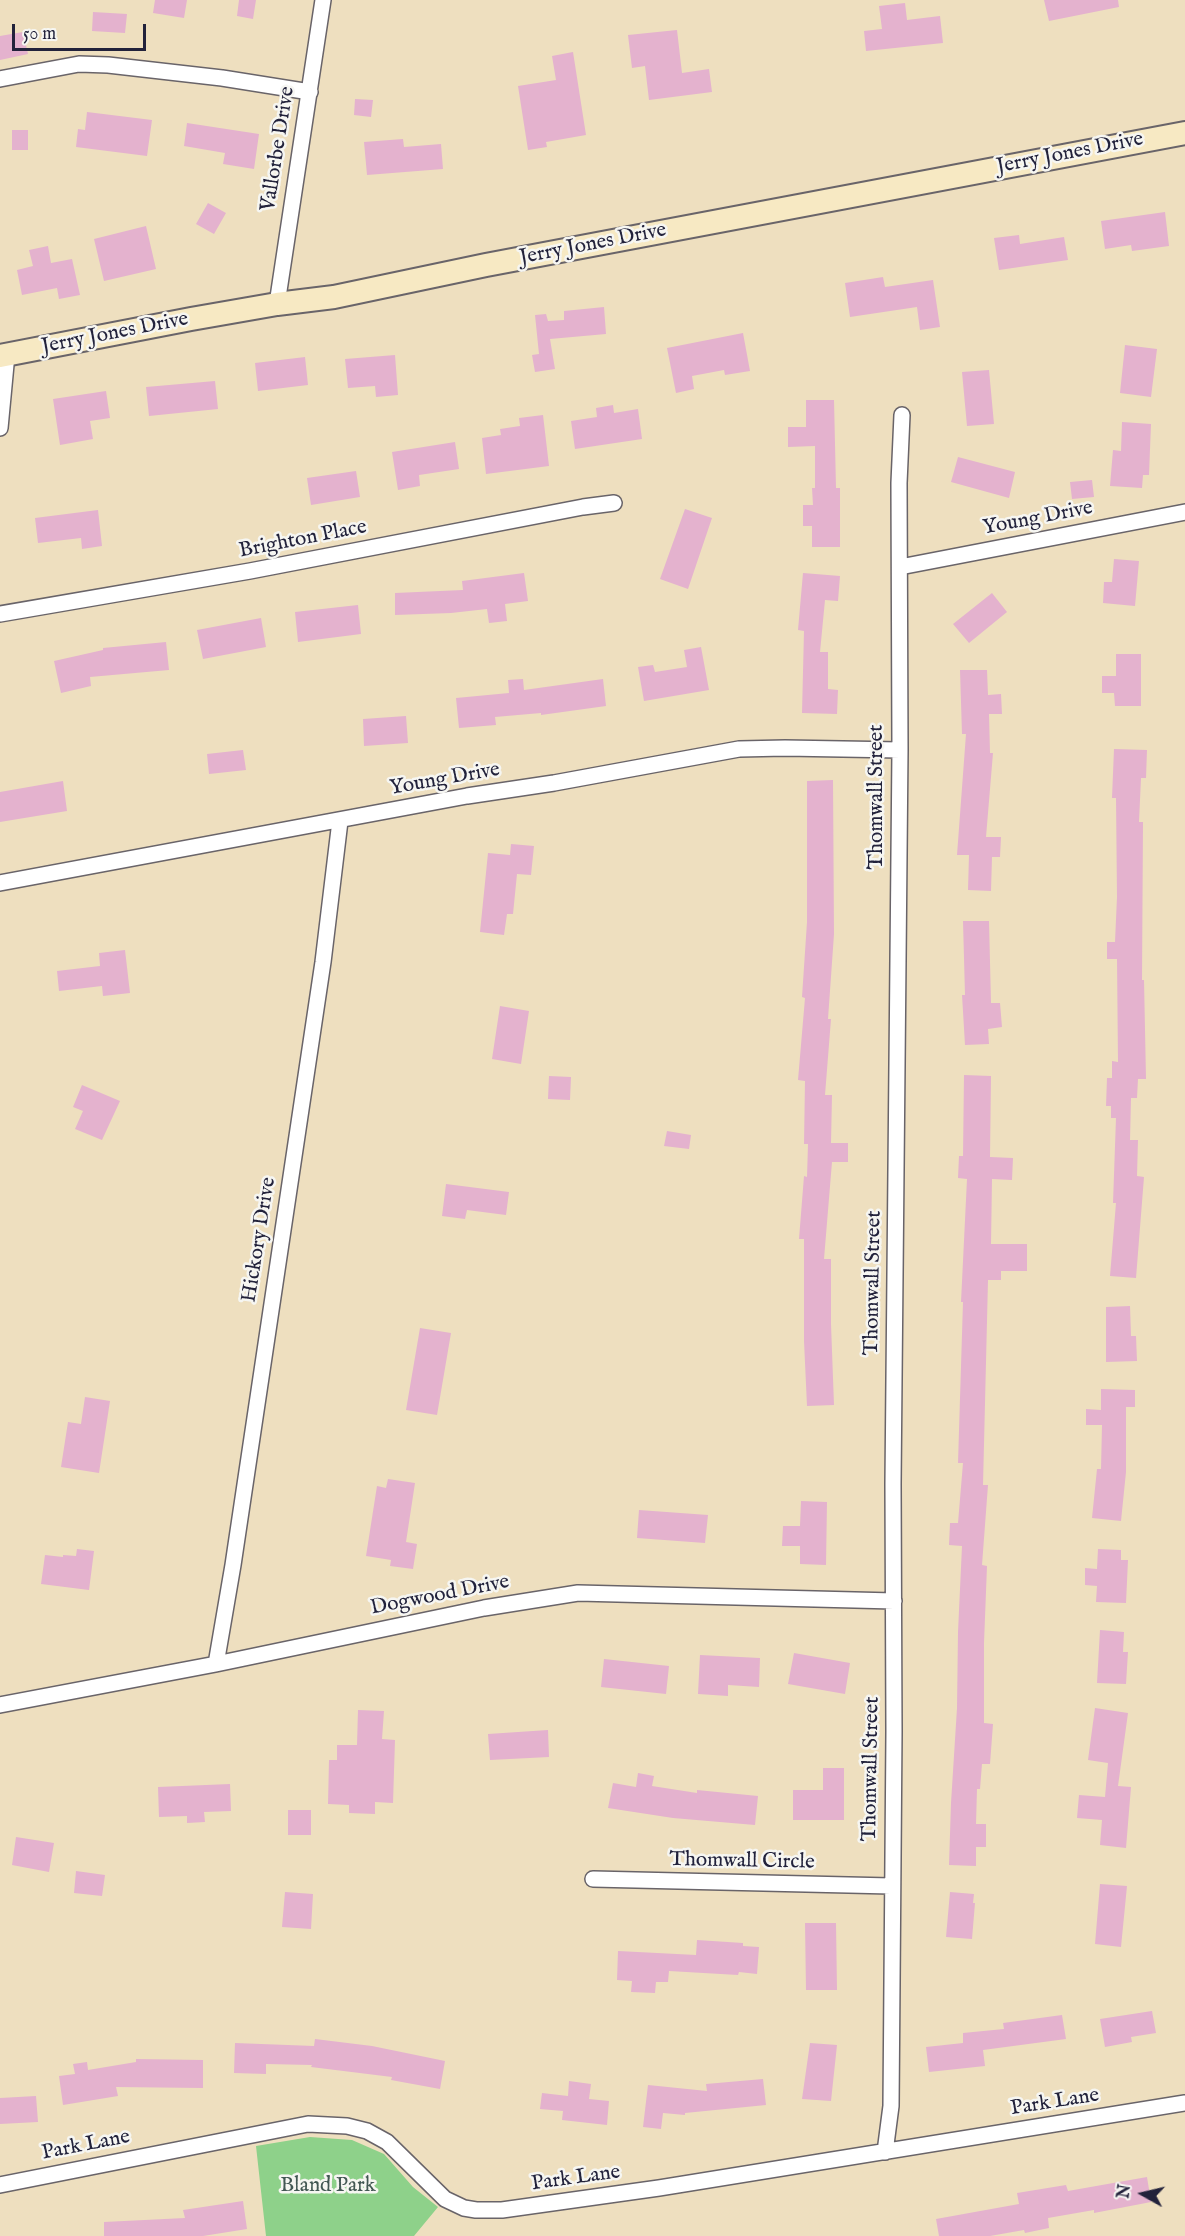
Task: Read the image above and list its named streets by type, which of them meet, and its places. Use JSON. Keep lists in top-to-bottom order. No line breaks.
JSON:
{"streets":{"main road":["Jerry Jones Drive"],"street":["Vallorbe Drive","Young Drive","Brighton Place","Thomwall Street","Hickory Drive","Dogwood Drive","Thomwall Circle","Park Lane"]},"crossings":[["Vallorbe Drive","Jerry Jones Drive"],["Young Drive","Thomwall Street"],["Young Drive","Hickory Drive"],["Thomwall Street","Dogwood Drive"],["Thomwall Street","Thomwall Circle"],["Thomwall Street","Park Lane"],["Hickory Drive","Dogwood Drive"]],"parks":["Bland Park"],"scale_bar":"50 m","north":"left"}
